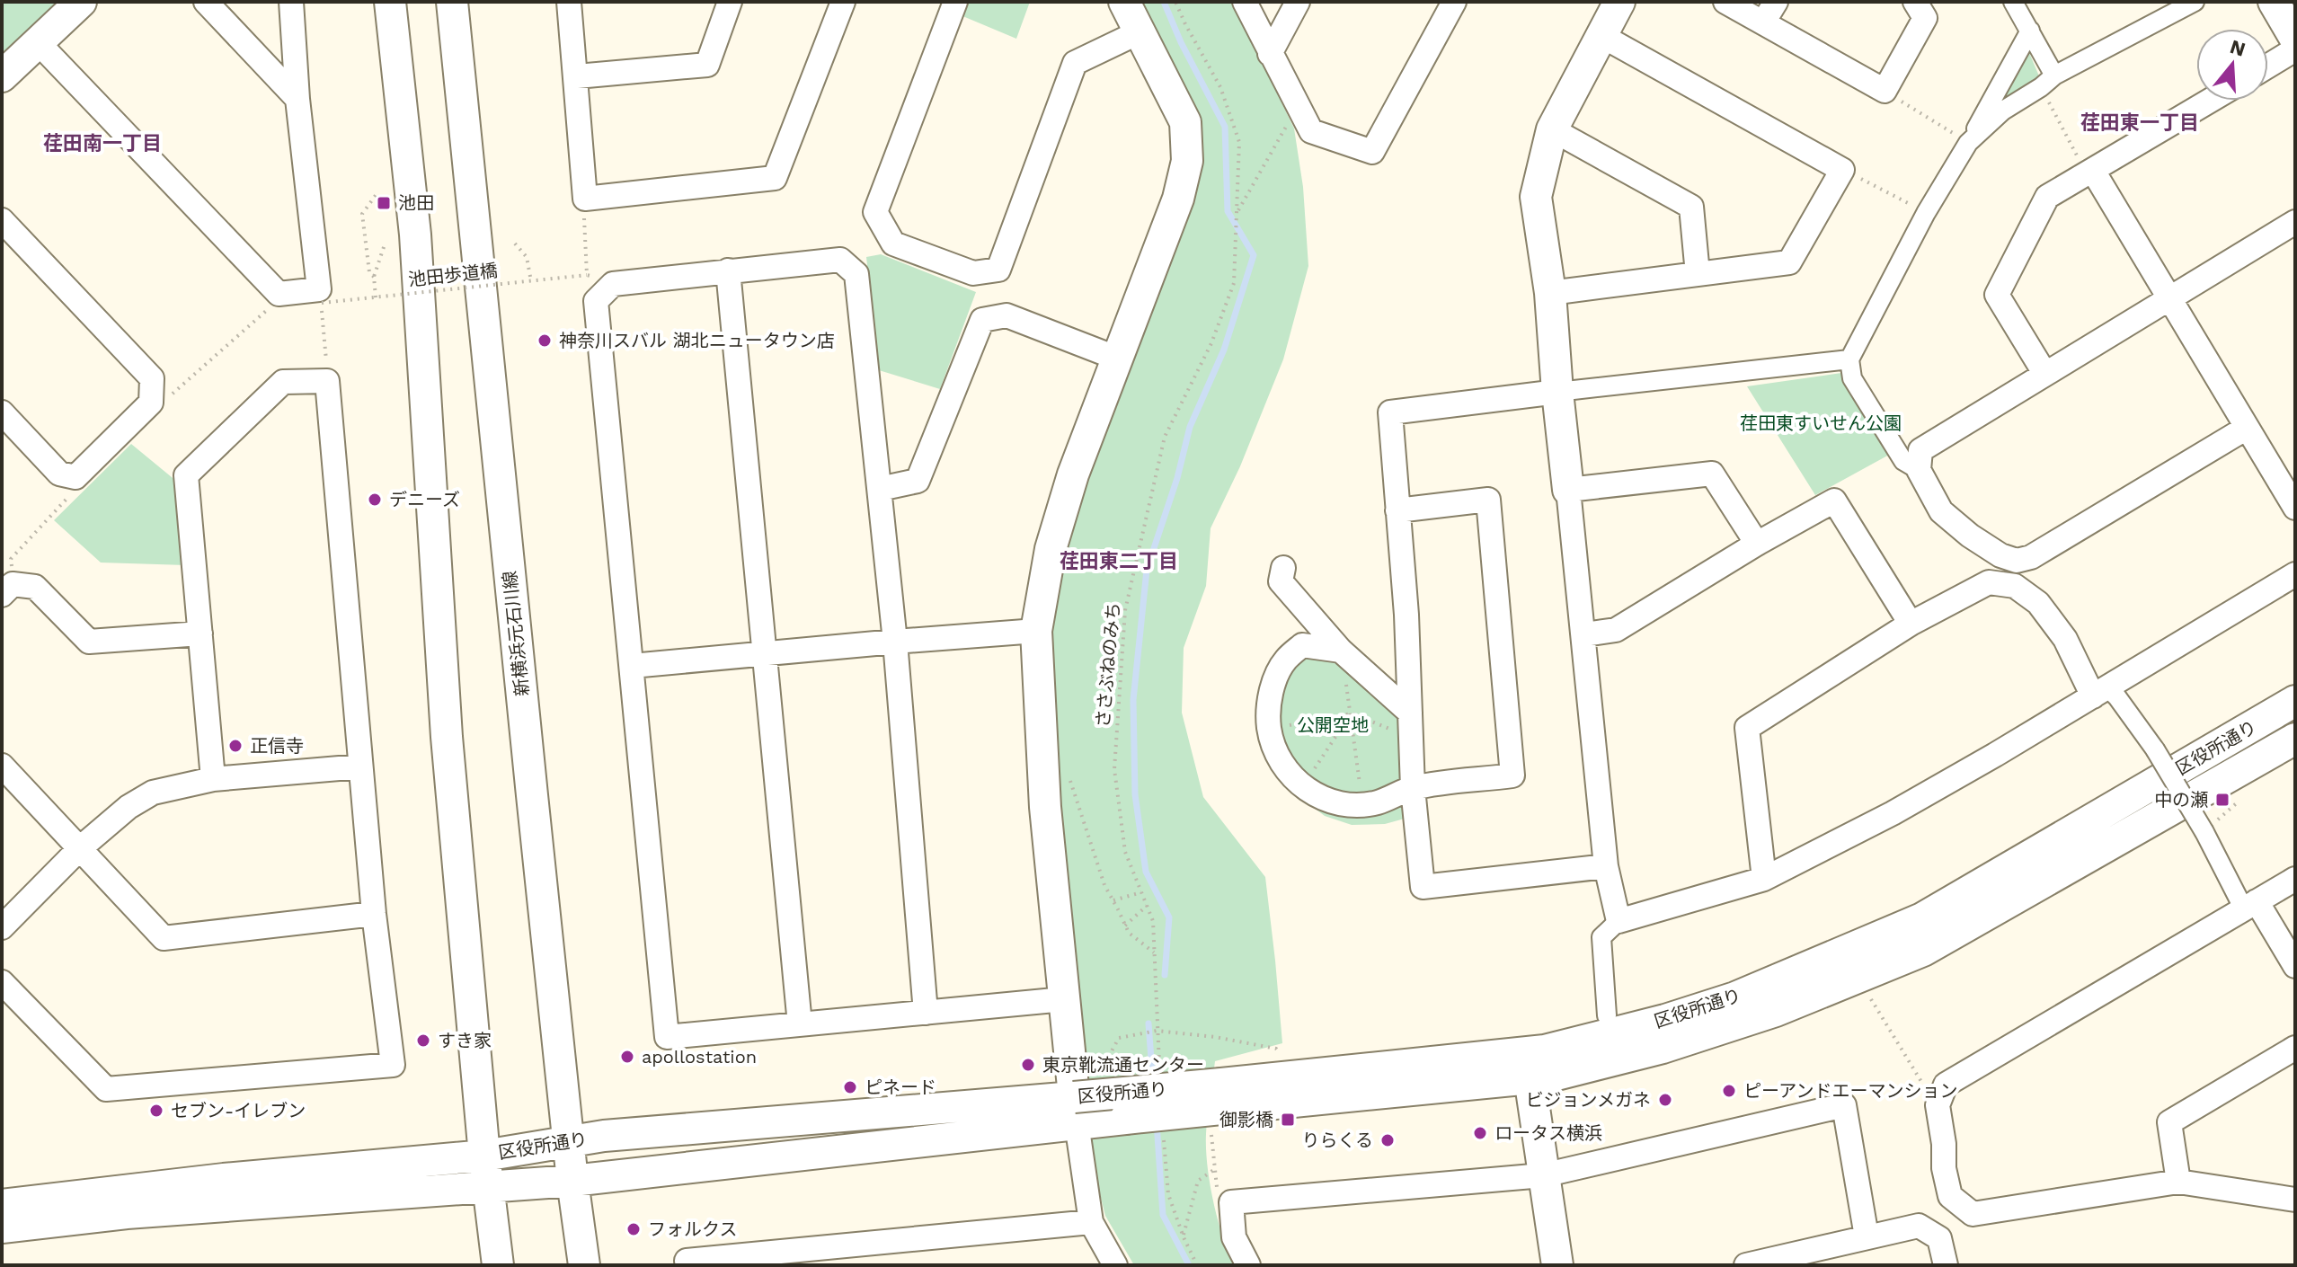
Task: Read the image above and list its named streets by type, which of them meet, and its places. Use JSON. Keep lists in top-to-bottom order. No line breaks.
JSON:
{"streets":{"street":["新横浜元石川線","区役所通り"],"path":["池田歩道橋","ささぶねのみち"]},"crossings":[["新横浜元石川線","区役所通り"]],"districts":["荏田東一丁目","荏田南一丁目","荏田東二丁目"],"parks":["荏田東すいせん公園","公開空地"],"places":{"transit":["池田","中の瀬","御影橋"],"other":["神奈川スバル 湖北ニュータウン店","デニーズ","正信寺","すき家","apollostation","東京靴流通センター","ピネード","ピーアンドエーマンション","ビジョンメガネ","セブン-イレブン","ロータス横浜","りらくる","フォルクス"]},"north":"top"}
